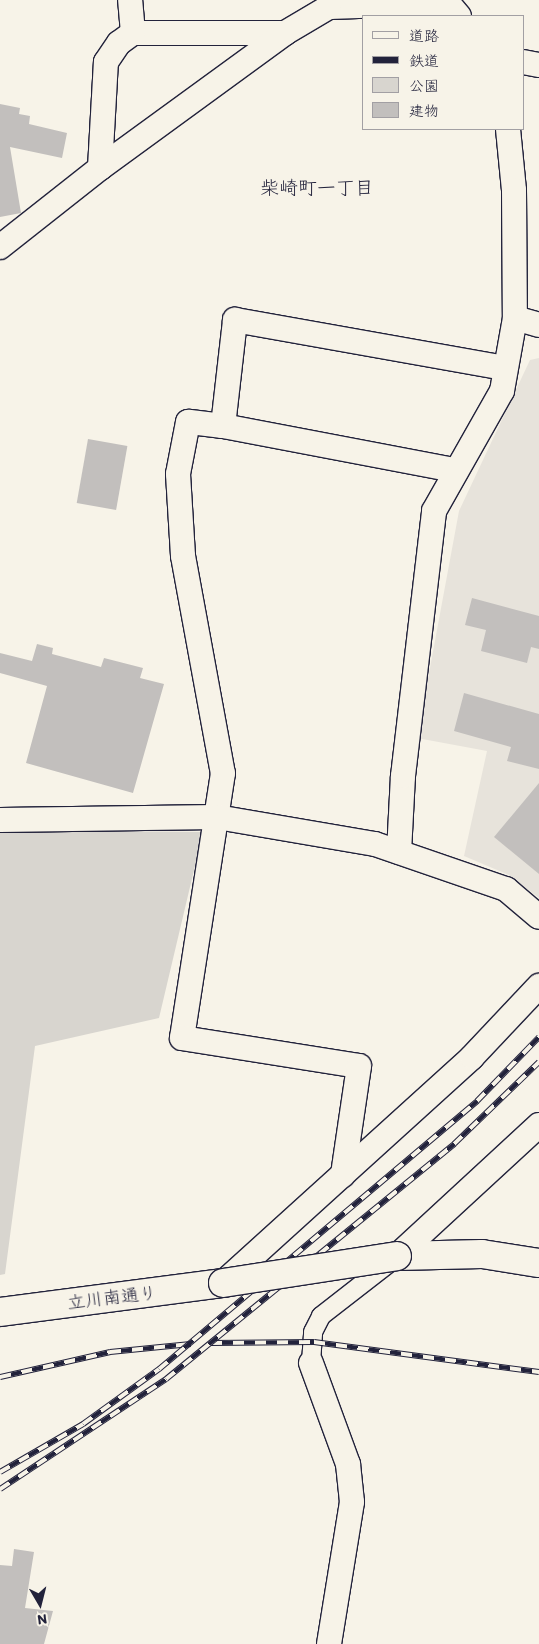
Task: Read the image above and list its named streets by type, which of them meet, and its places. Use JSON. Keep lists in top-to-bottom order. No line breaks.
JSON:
{"streets":{"street":["立川南通り"]},"districts":["柴崎町一丁目"],"legend":["道路","鉄道","公園","建物"],"north":"bottom"}
